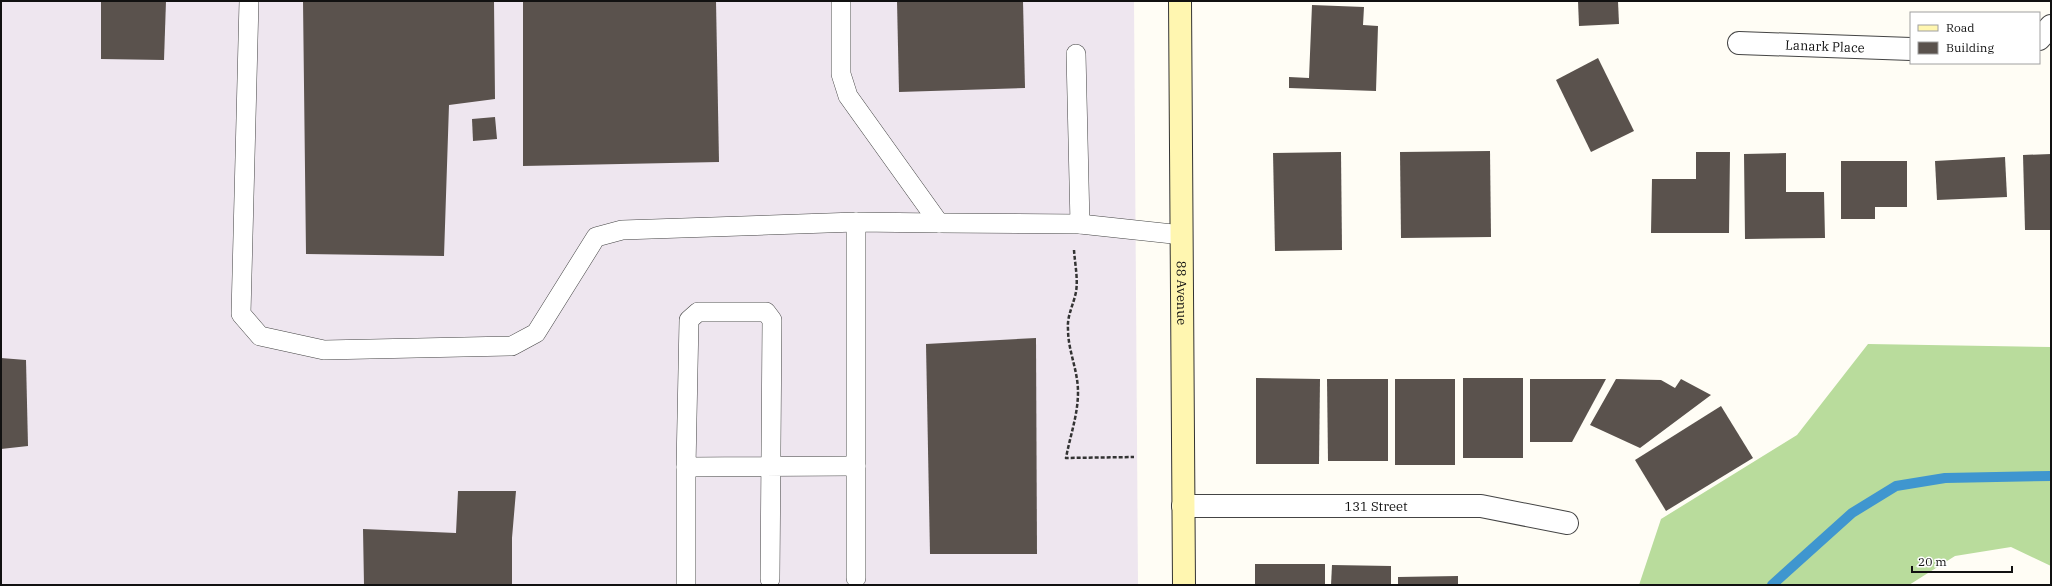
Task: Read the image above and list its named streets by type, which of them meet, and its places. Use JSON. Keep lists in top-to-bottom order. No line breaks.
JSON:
{"streets":{"main road":["88 Avenue"],"street":["Lanark Place","131 Street"]},"crossings":[["88 Avenue","131 Street"]],"legend":["Road","Building"],"scale_bar":"20 m"}
